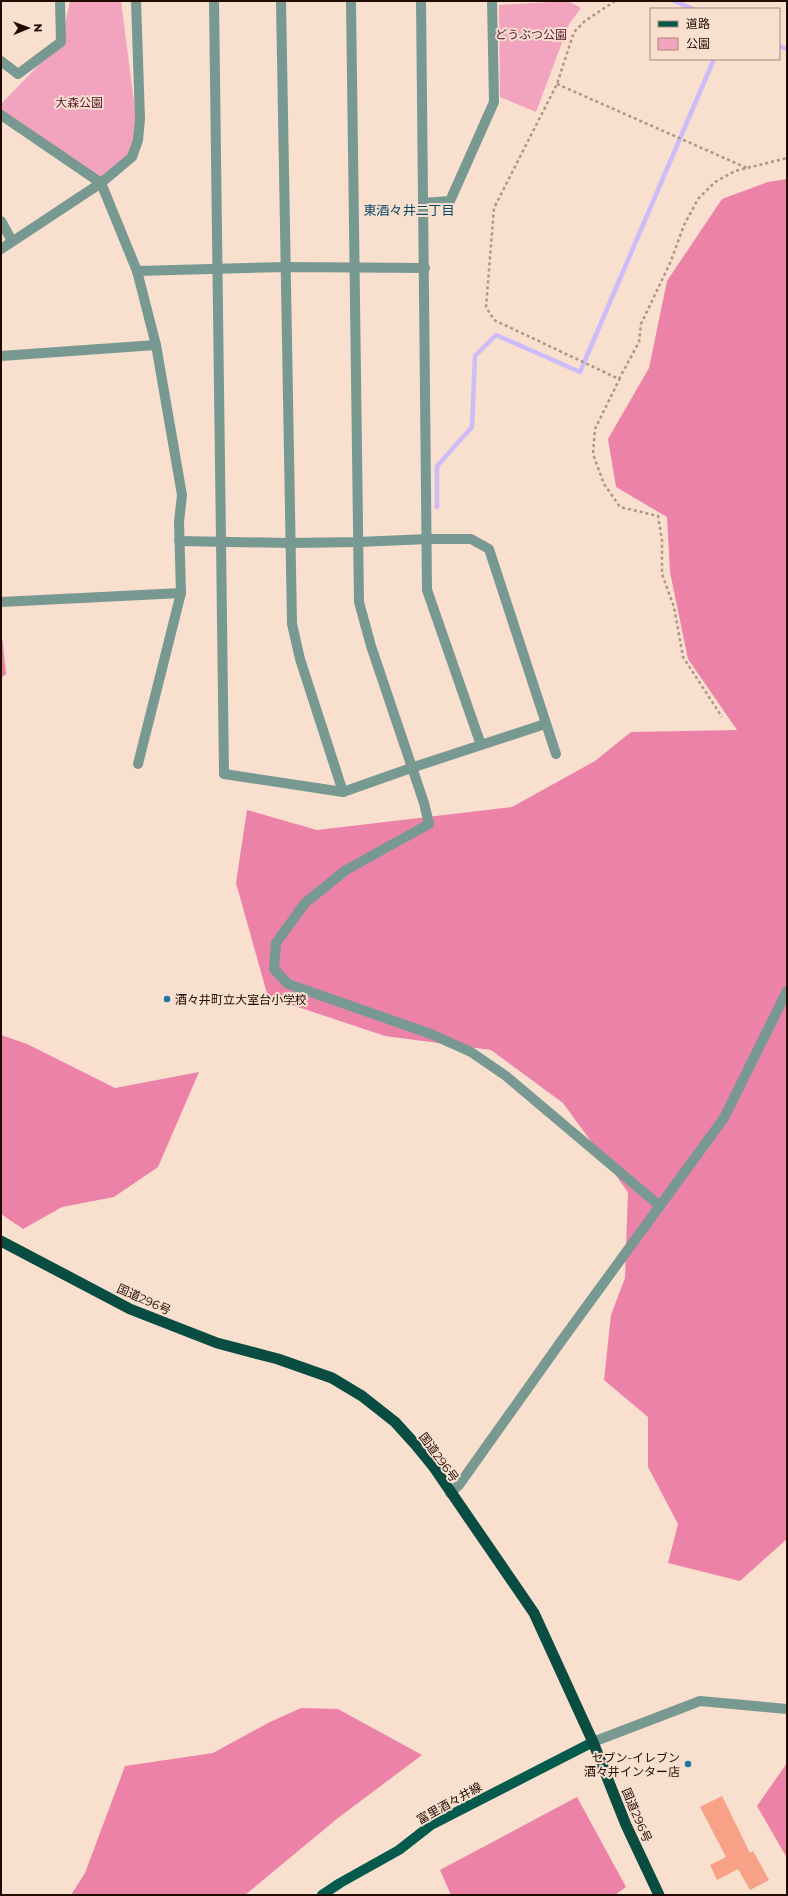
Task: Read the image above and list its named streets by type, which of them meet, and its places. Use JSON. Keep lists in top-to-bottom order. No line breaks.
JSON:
{"streets":{"highway":["国道296号"],"main road":["富里酒々井線"]},"crossings":[["国道296号","富里酒々井線"]],"districts":["東酒々井二丁目"],"parks":["どうぶつ公園","大森公園"],"places":["酒々井町立大室台小学校","セブン-イレブン 酒々井インター店"],"legend":["道路","公園"],"north":"right"}
